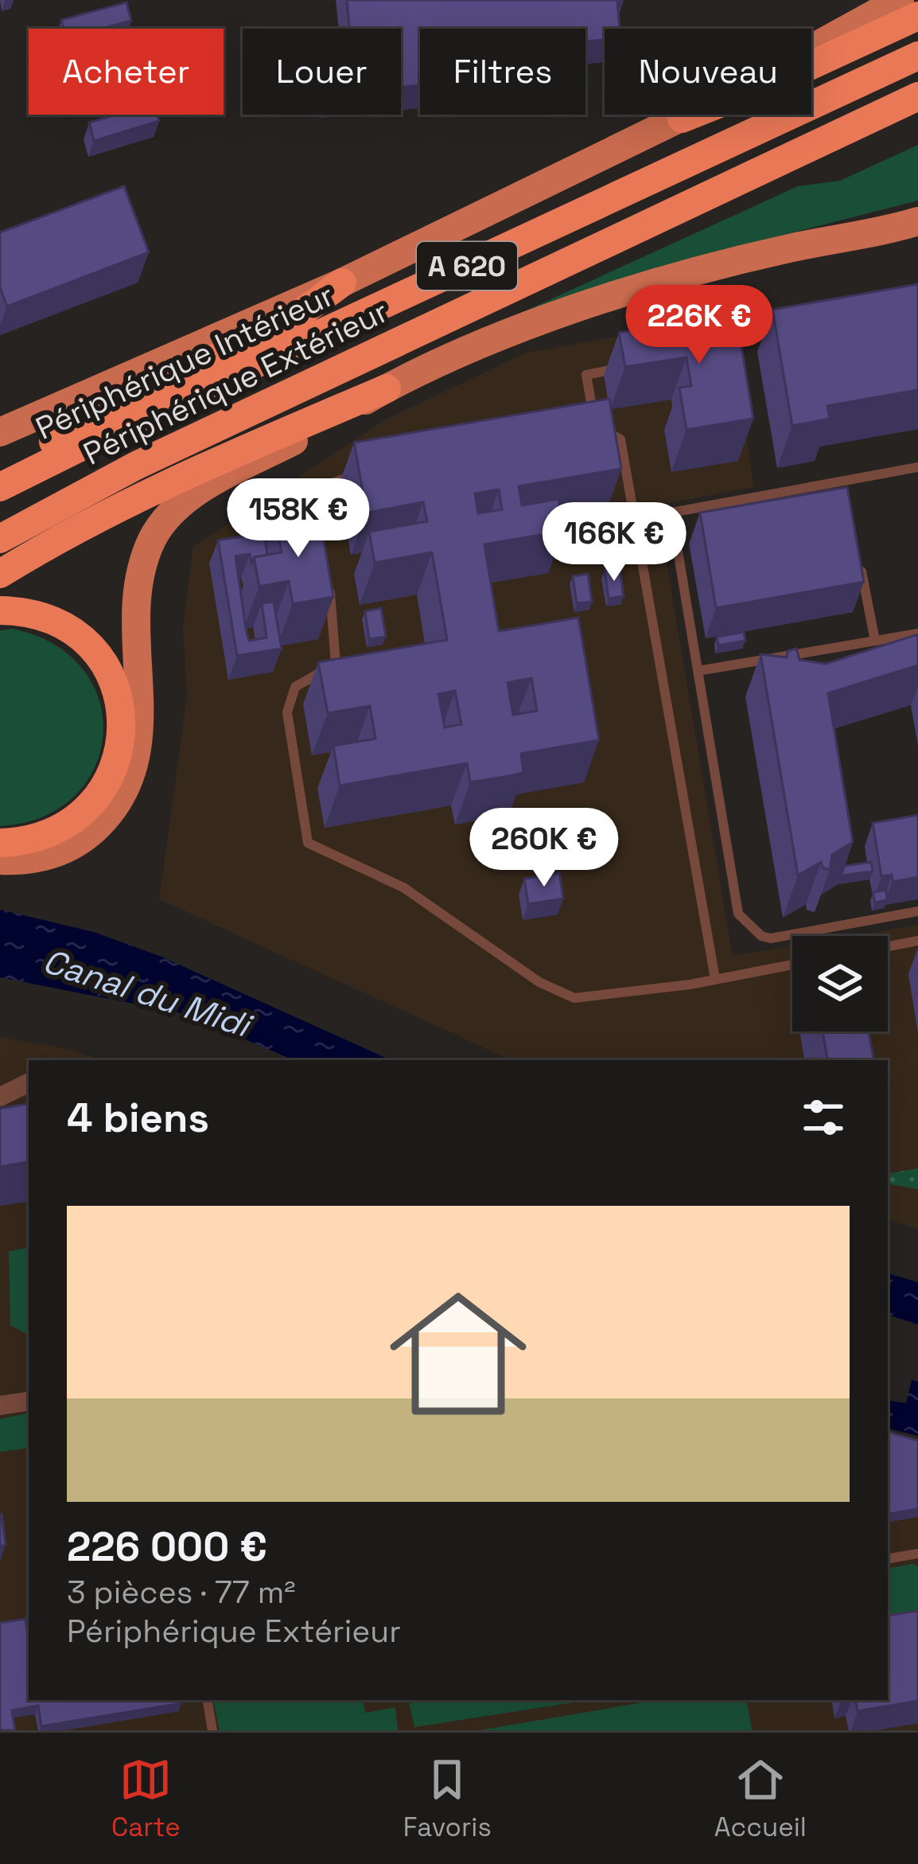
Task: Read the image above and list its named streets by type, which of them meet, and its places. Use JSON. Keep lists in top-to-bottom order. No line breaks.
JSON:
{"streets":{"highway":["A 620","Périphérique Intérieur","Périphérique Extérieur"]},"water":["Canal du Midi"],"page":{"chip":["Acheter","Louer","Filtres","Nouveau"],"price":["226K €","158K €","166K €","260K €"],"heading":"4 biens","list":[{"name":"226 000 €","note":"3 pièces · 77 m² · Périphérique Extérieur"}],"tabs":["Carte","Favoris","Accueil"]}}
